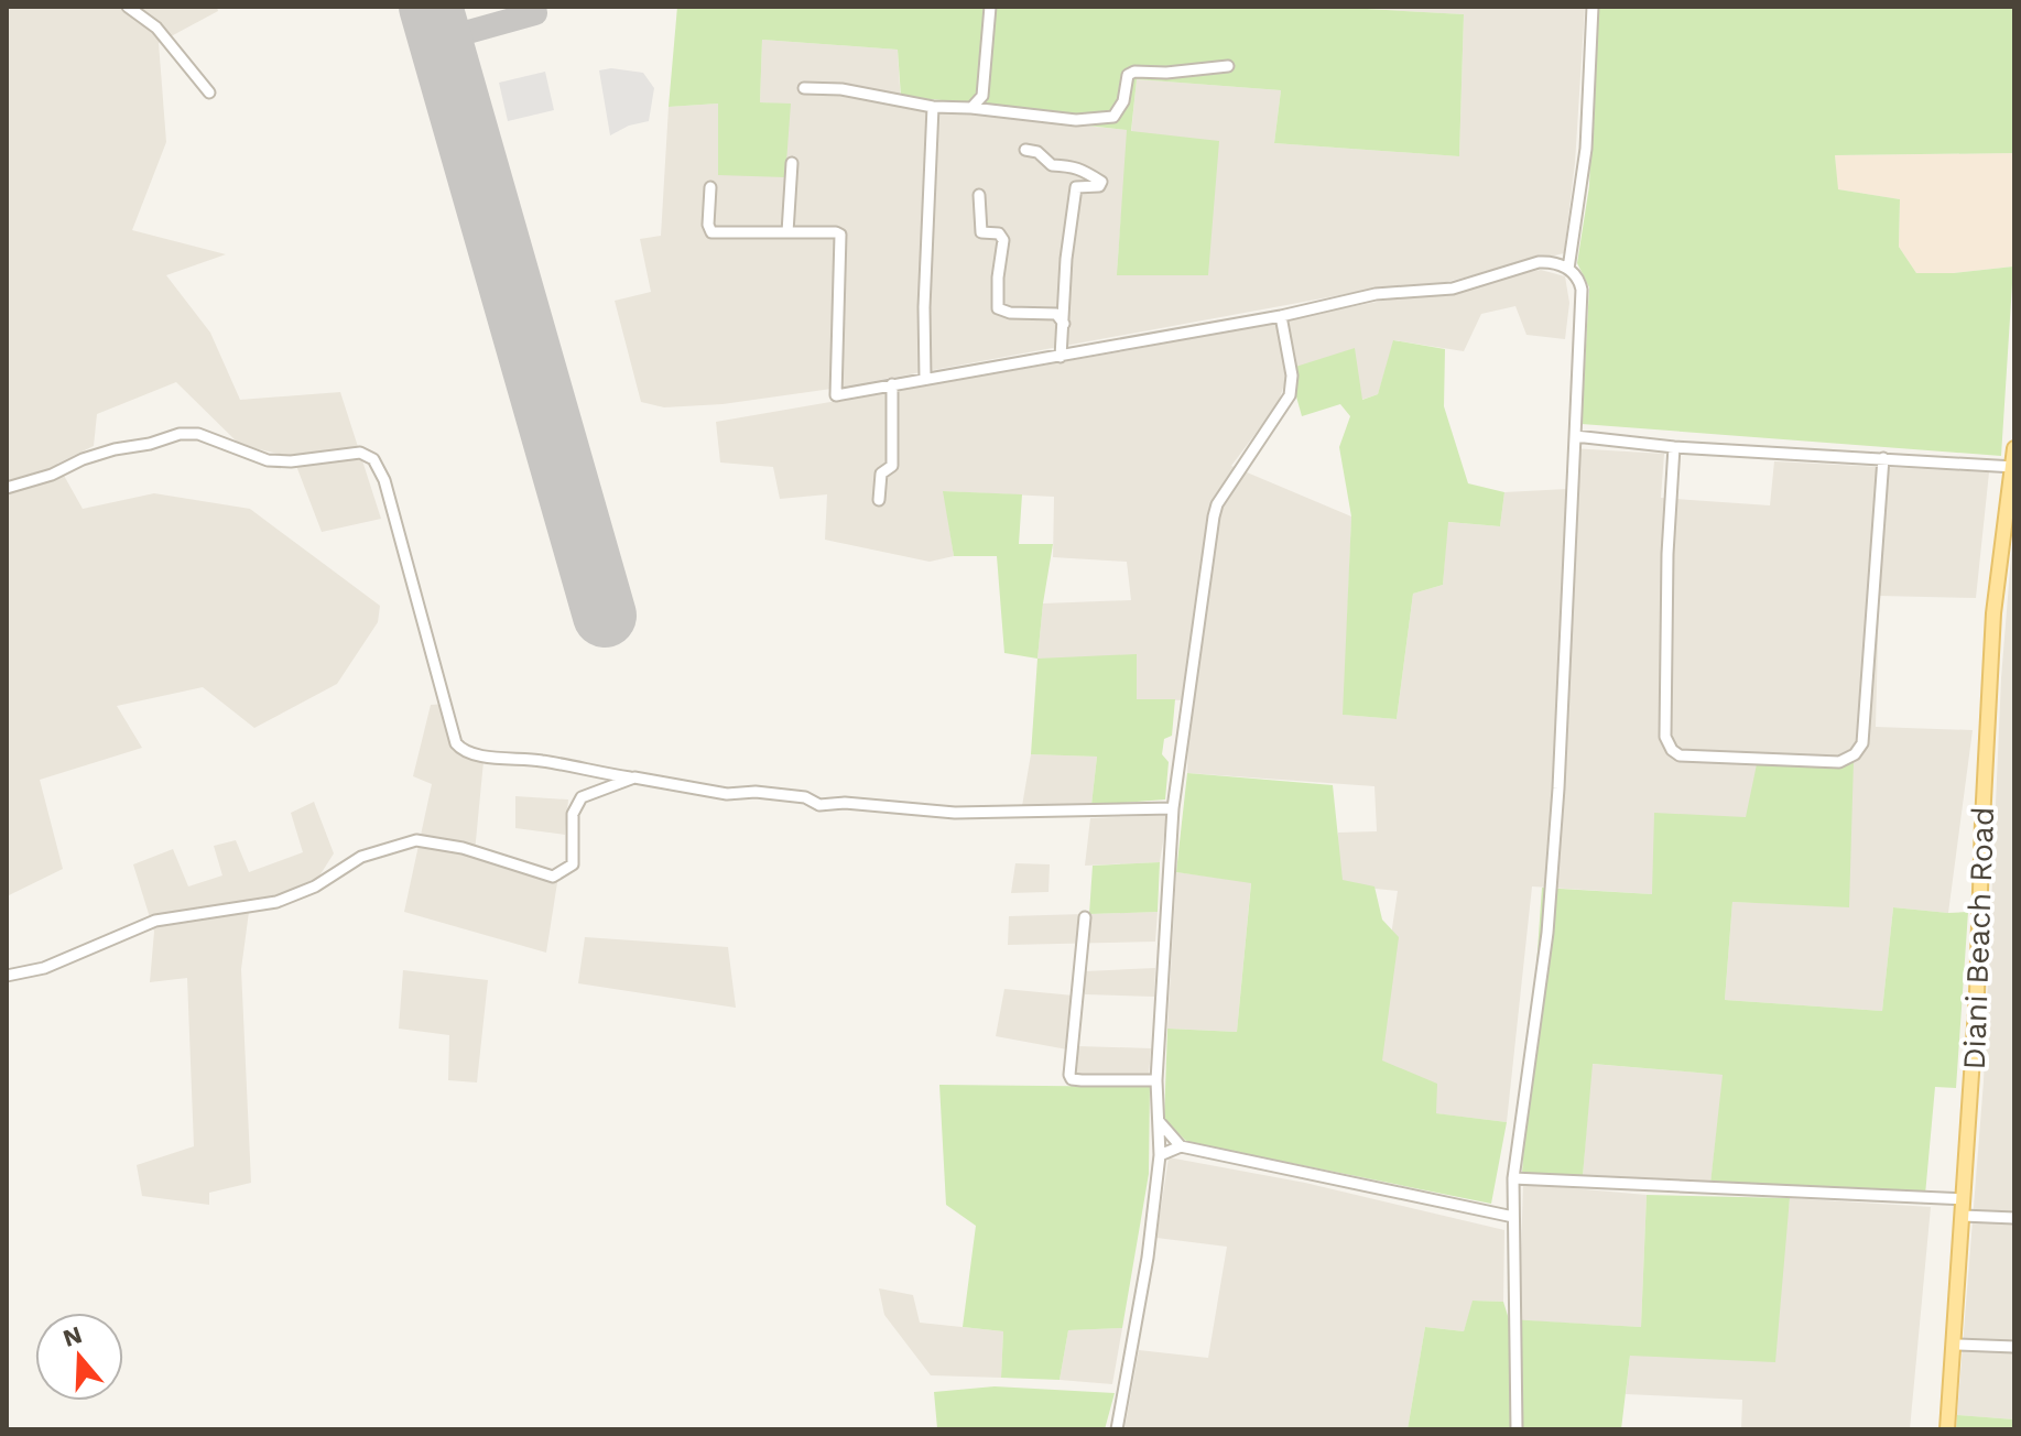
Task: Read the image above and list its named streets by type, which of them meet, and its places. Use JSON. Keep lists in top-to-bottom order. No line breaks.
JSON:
{"streets":{"main road":["Diani Beach Road"]},"north":"top"}
